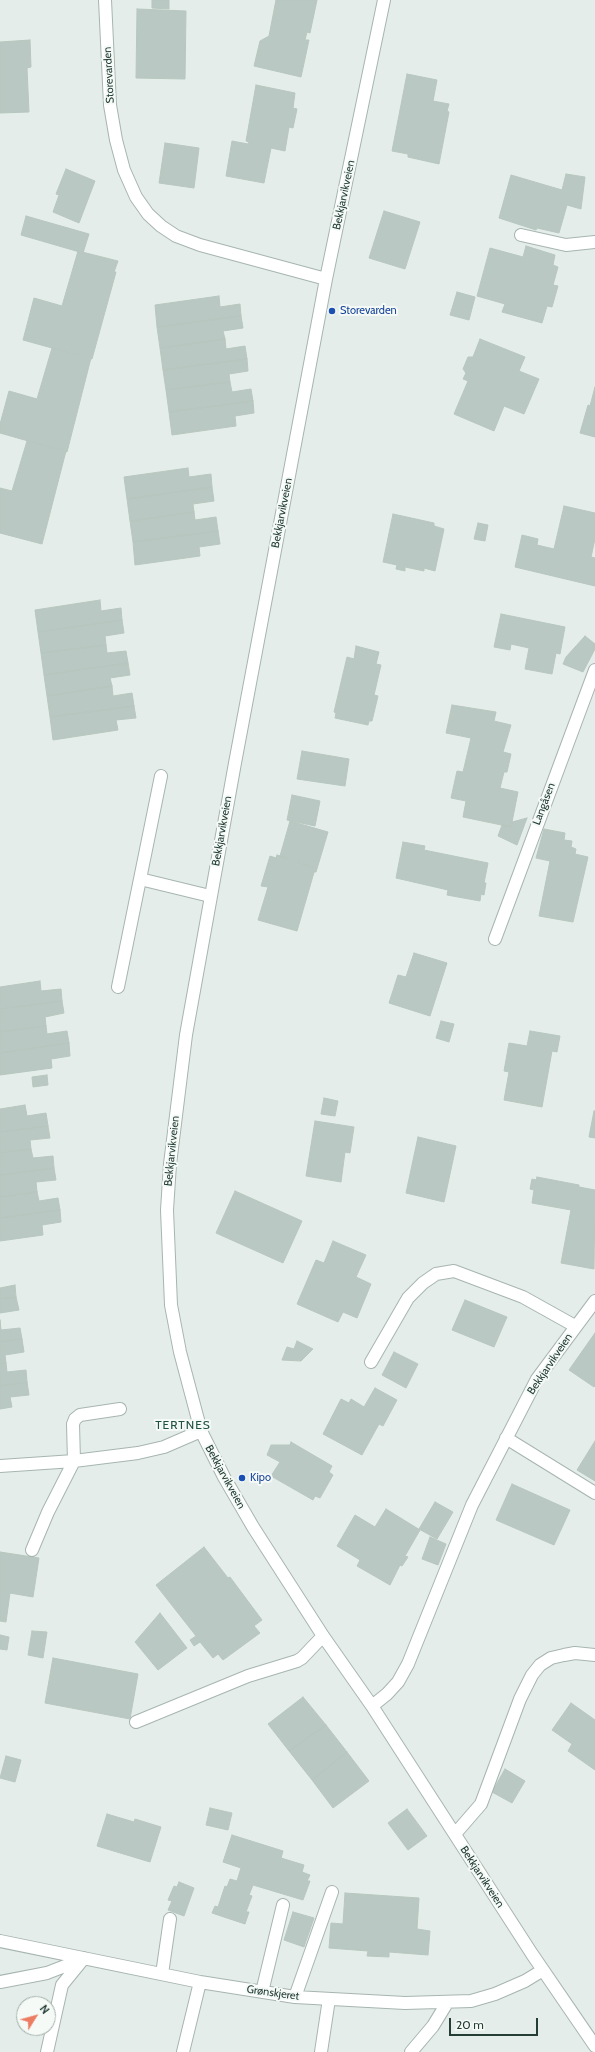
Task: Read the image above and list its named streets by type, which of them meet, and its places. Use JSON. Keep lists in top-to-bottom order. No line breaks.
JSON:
{"streets":{"street":["Storevarden","Bekkjarvikveien","Langåsen","Grønskjeret"]},"crossings":[["Storevarden","Bekkjarvikveien"],["Bekkjarvikveien","Grønskjeret"]],"districts":["TERTNES"],"places":["Storevarden","Kipo"],"scale_bar":"20 m","north":"top right"}
